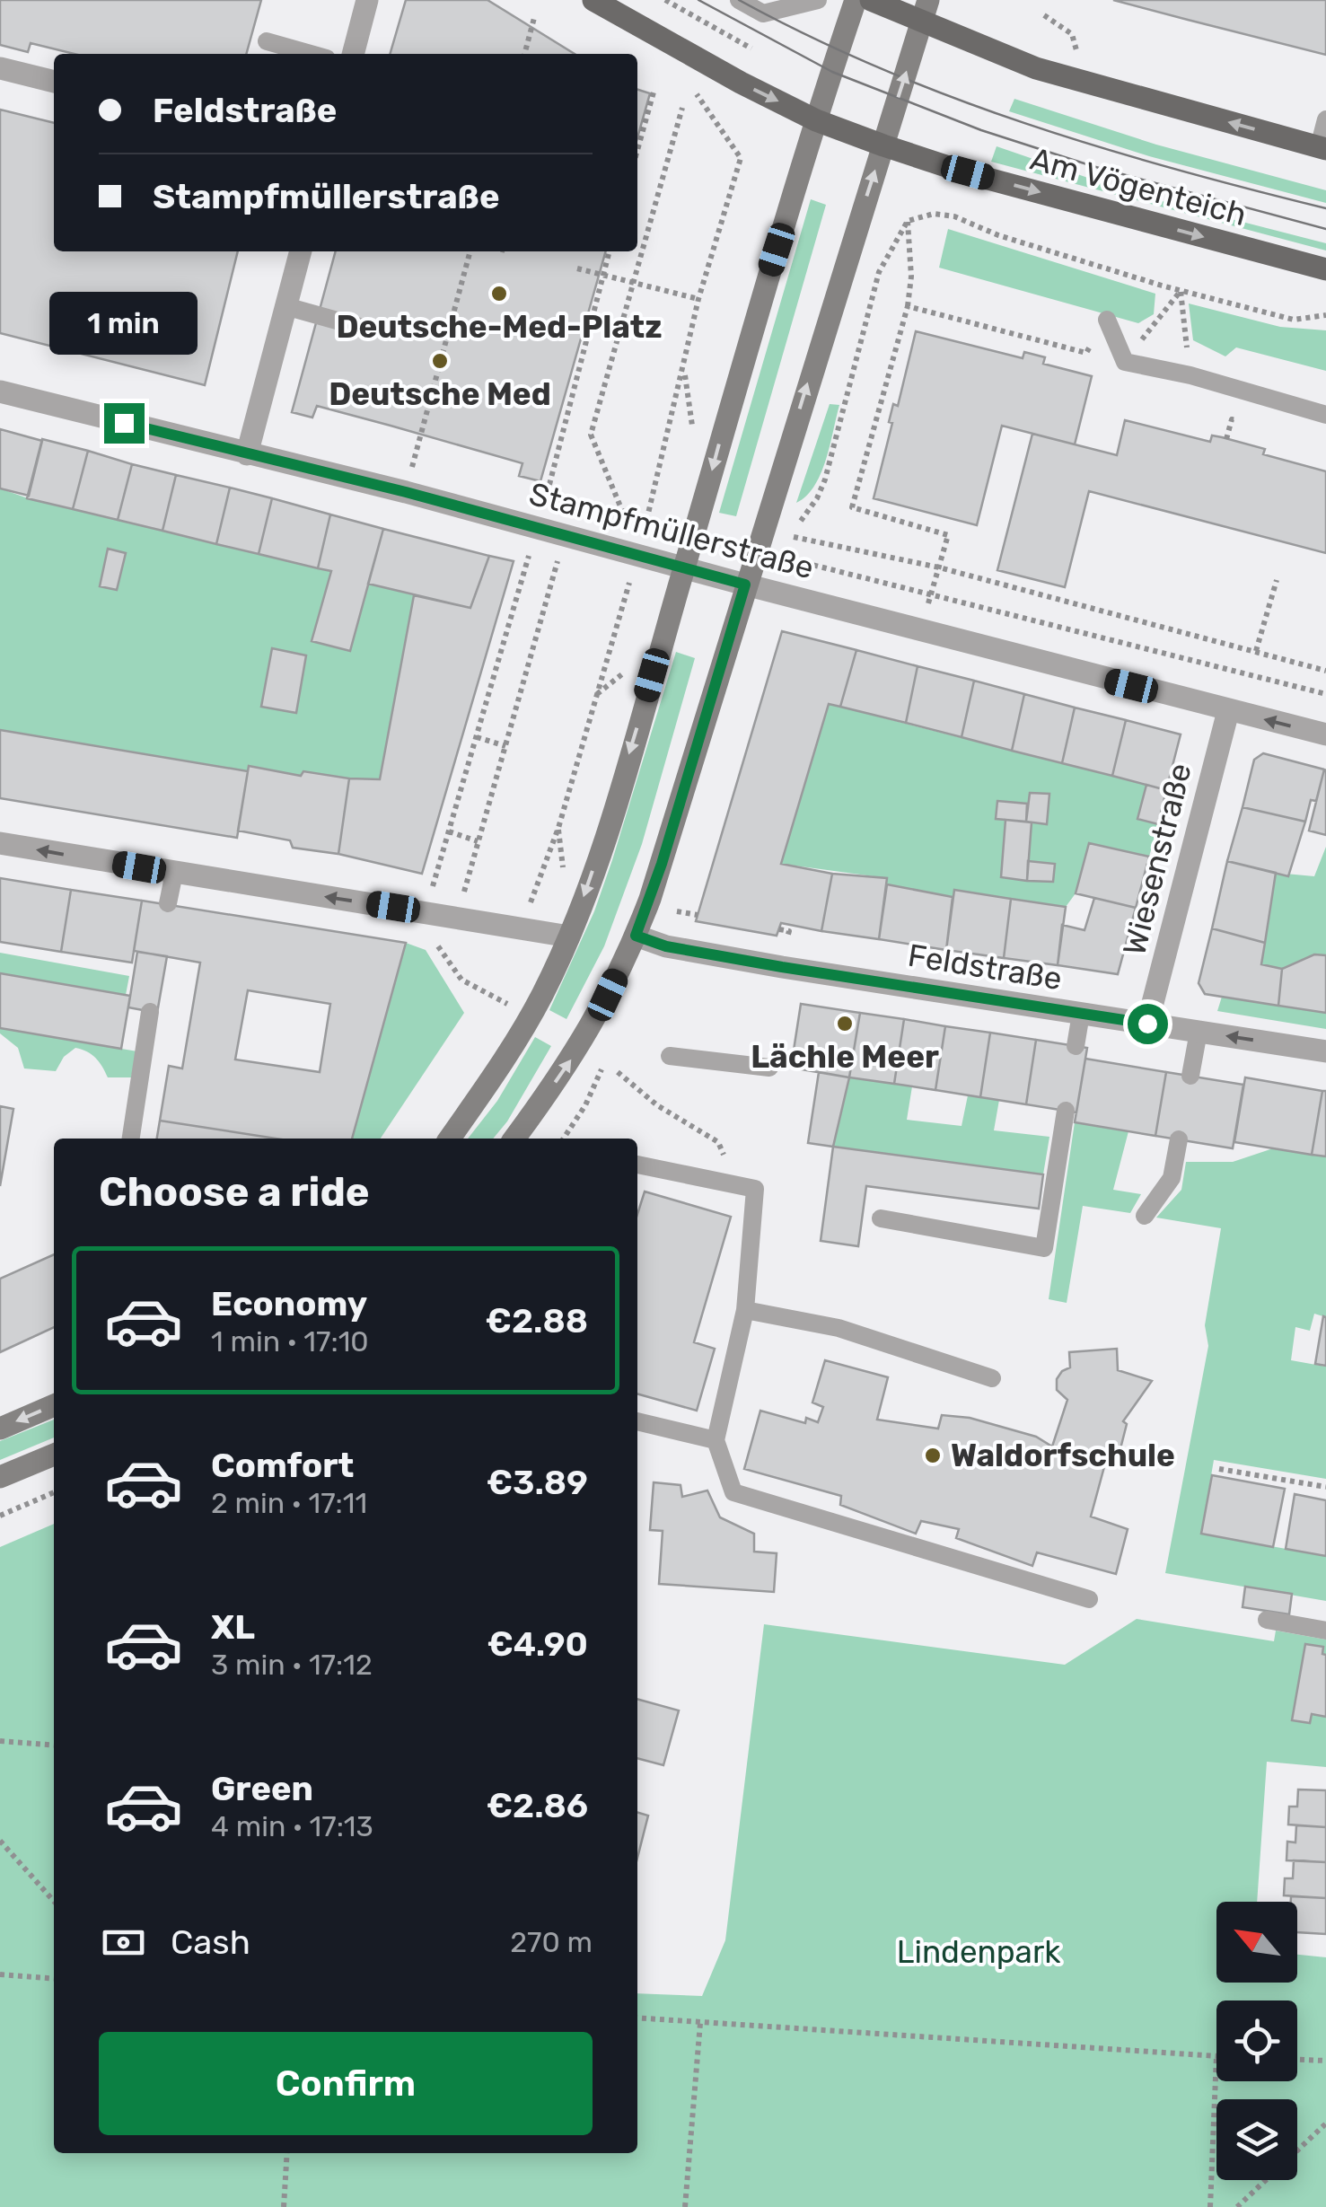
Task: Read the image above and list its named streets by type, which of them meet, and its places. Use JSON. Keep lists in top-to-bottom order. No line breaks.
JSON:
{"streets":{"main road":["Am Vögenteich"],"street":["Stampfmüllerstraße","Wiesenstraße","Feldstraße"]},"crossings":[["Stampfmüllerstraße","Wiesenstraße"],["Wiesenstraße","Feldstraße"]],"parks":["Lindenpark"],"places":["Deutsche-Med-Platz","Deutsche Med","Lächle Meer","Waldorfschule"],"north":"top left","page":{"banner":["Feldstraße","Stampfmüllerstraße"],"bubble":"1 min","heading":"Choose a ride","list":[{"name":"Economy","note":"1 min · 17:10","value":"€2.88"},{"name":"Comfort","note":"2 min · 17:11","value":"€3.89"},{"name":"XL","note":"3 min · 17:12","value":"€4.90"},{"name":"Green","note":"4 min · 17:13","value":"€2.86"}],"pay":["Cash","270 m"],"buttons":"Confirm"}}
